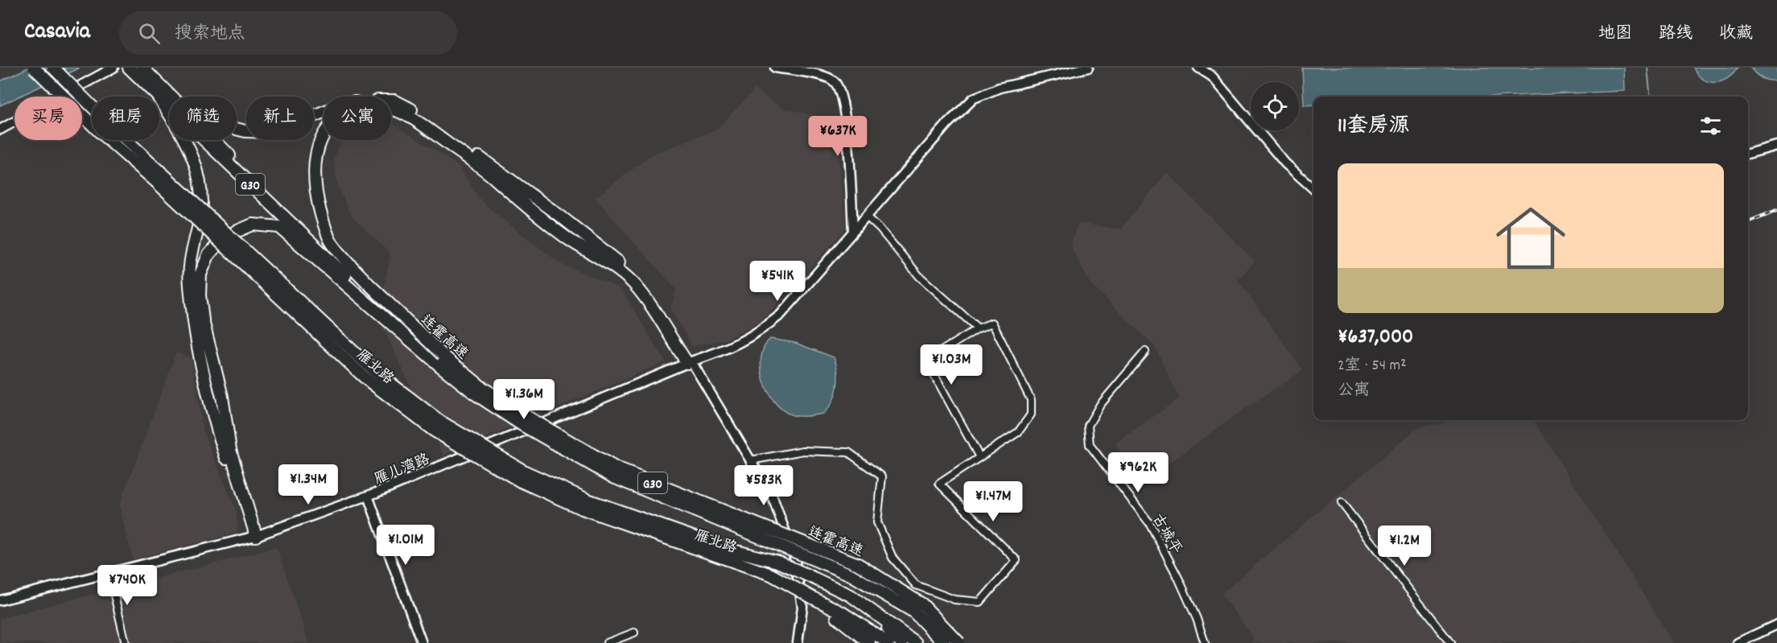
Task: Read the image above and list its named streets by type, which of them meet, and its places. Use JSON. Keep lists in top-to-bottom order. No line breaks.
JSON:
{"streets":{"highway":["G30","连霍高速","雁北路"],"main road":["雁儿湾路"],"street":["古城平"]},"page":{"header":"Casavia","search":"搜索地点","nav":["地图","路线","收藏"],"chip":["买房","租房","筛选","新上","公寓"],"heading":"11套房源","price":["¥637K","¥541K","¥1.03M","¥1.36M","¥962K","¥1.34M","¥583K","¥1.47M","¥1.01M","¥1.2M","¥740K"],"list":[{"name":"¥637,000","note":"2室 · 54 m² · 公寓"}]}}
